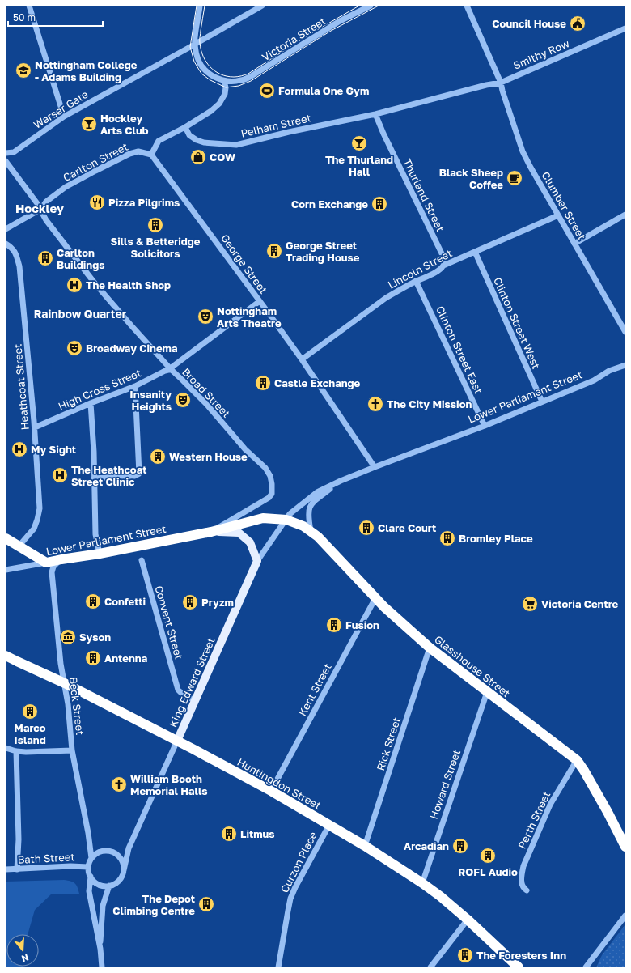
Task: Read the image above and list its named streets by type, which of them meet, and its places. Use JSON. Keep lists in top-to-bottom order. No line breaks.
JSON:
{"streets":{"highway":["Lower Parliament Street","Glasshouse Street","Huntingdon Street"],"main road":["King Edward Street"],"street":["Victoria Street","Smithy Row","Warser Gate","Pelham Street","Carlton Street","Thurland Street","Clumber Street","George Street","Lincoln Street","Clinton Street West","Clinton Street East","Heathcoat Street","High Cross Street","Broad Street","Convent Street","Kent Street","Beck Street","Rick Street","Howard Street","Perth Street","Bath Street","Curzon Place"]},"crossings":[["Smithy Row","Pelham Street"],["Smithy Row","Clumber Street"],["Pelham Street","Thurland Street"],["Pelham Street","Clumber Street"],["Carlton Street","George Street"],["Carlton Street","Broad Street"],["Thurland Street","Lincoln Street"],["Clumber Street","Lincoln Street"],["George Street","Lincoln Street"],["George Street","Lower Parliament Street"],["Lincoln Street","Clinton Street West"],["Lincoln Street","Clinton Street East"],["Clinton Street West","Lower Parliament Street"],["Clinton Street East","Lower Parliament Street"],["Heathcoat Street","High Cross Street"],["High Cross Street","Broad Street"],["Broad Street","Lower Parliament Street"],["Lower Parliament Street","Glasshouse Street"],["Lower Parliament Street","King Edward Street"],["Lower Parliament Street","Beck Street"],["Convent Street","King Edward Street"],["Glasshouse Street","Kent Street"],["Glasshouse Street","Rick Street"],["Glasshouse Street","Howard Street"],["Glasshouse Street","Perth Street"],["King Edward Street","Beck Street"],["King Edward Street","Huntingdon Street"],["King Edward Street","Bath Street"],["Kent Street","Huntingdon Street"],["Beck Street","Huntingdon Street"],["Beck Street","Bath Street"],["Rick Street","Huntingdon Street"],["Huntingdon Street","Howard Street"],["Huntingdon Street","Curzon Place"]],"districts":["Hockley","Rainbow Quarter"],"places":{"public building":["Council House"],"school or university":["Nottingham College - Adams Building"],"sports":["Formula One Gym"],"bar":["Hockley Arts Club","The Thurland Hall"],"shop":["COW"],"cafe":["Black Sheep Coffee"],"restaurant":["Pizza Pilgrims"],"building":["Corn Exchange","Sills & Betteridge Solicitors","George Street Trading House","Carlton Buildings","Castle Exchange","Western House","Clare Court","Bromley Place","Confetti","Pryzm","Fusion","Antenna","Marco Island","Litmus","Arcadian","ROFL Audio","The Depot Climbing Centre","The Foresters Inn"],"hospital":["The Health Shop","My Sight","The Heathcoat Street Clinic"],"theatre":["Nottingham Arts Theatre","Broadway Cinema","Insanity Heights"],"church":["The City Mission","William Booth Memorial Halls"],"supermarket":["Victoria Centre"],"museum":["Syson"]},"scale_bar":"50 m","north":"bottom"}
